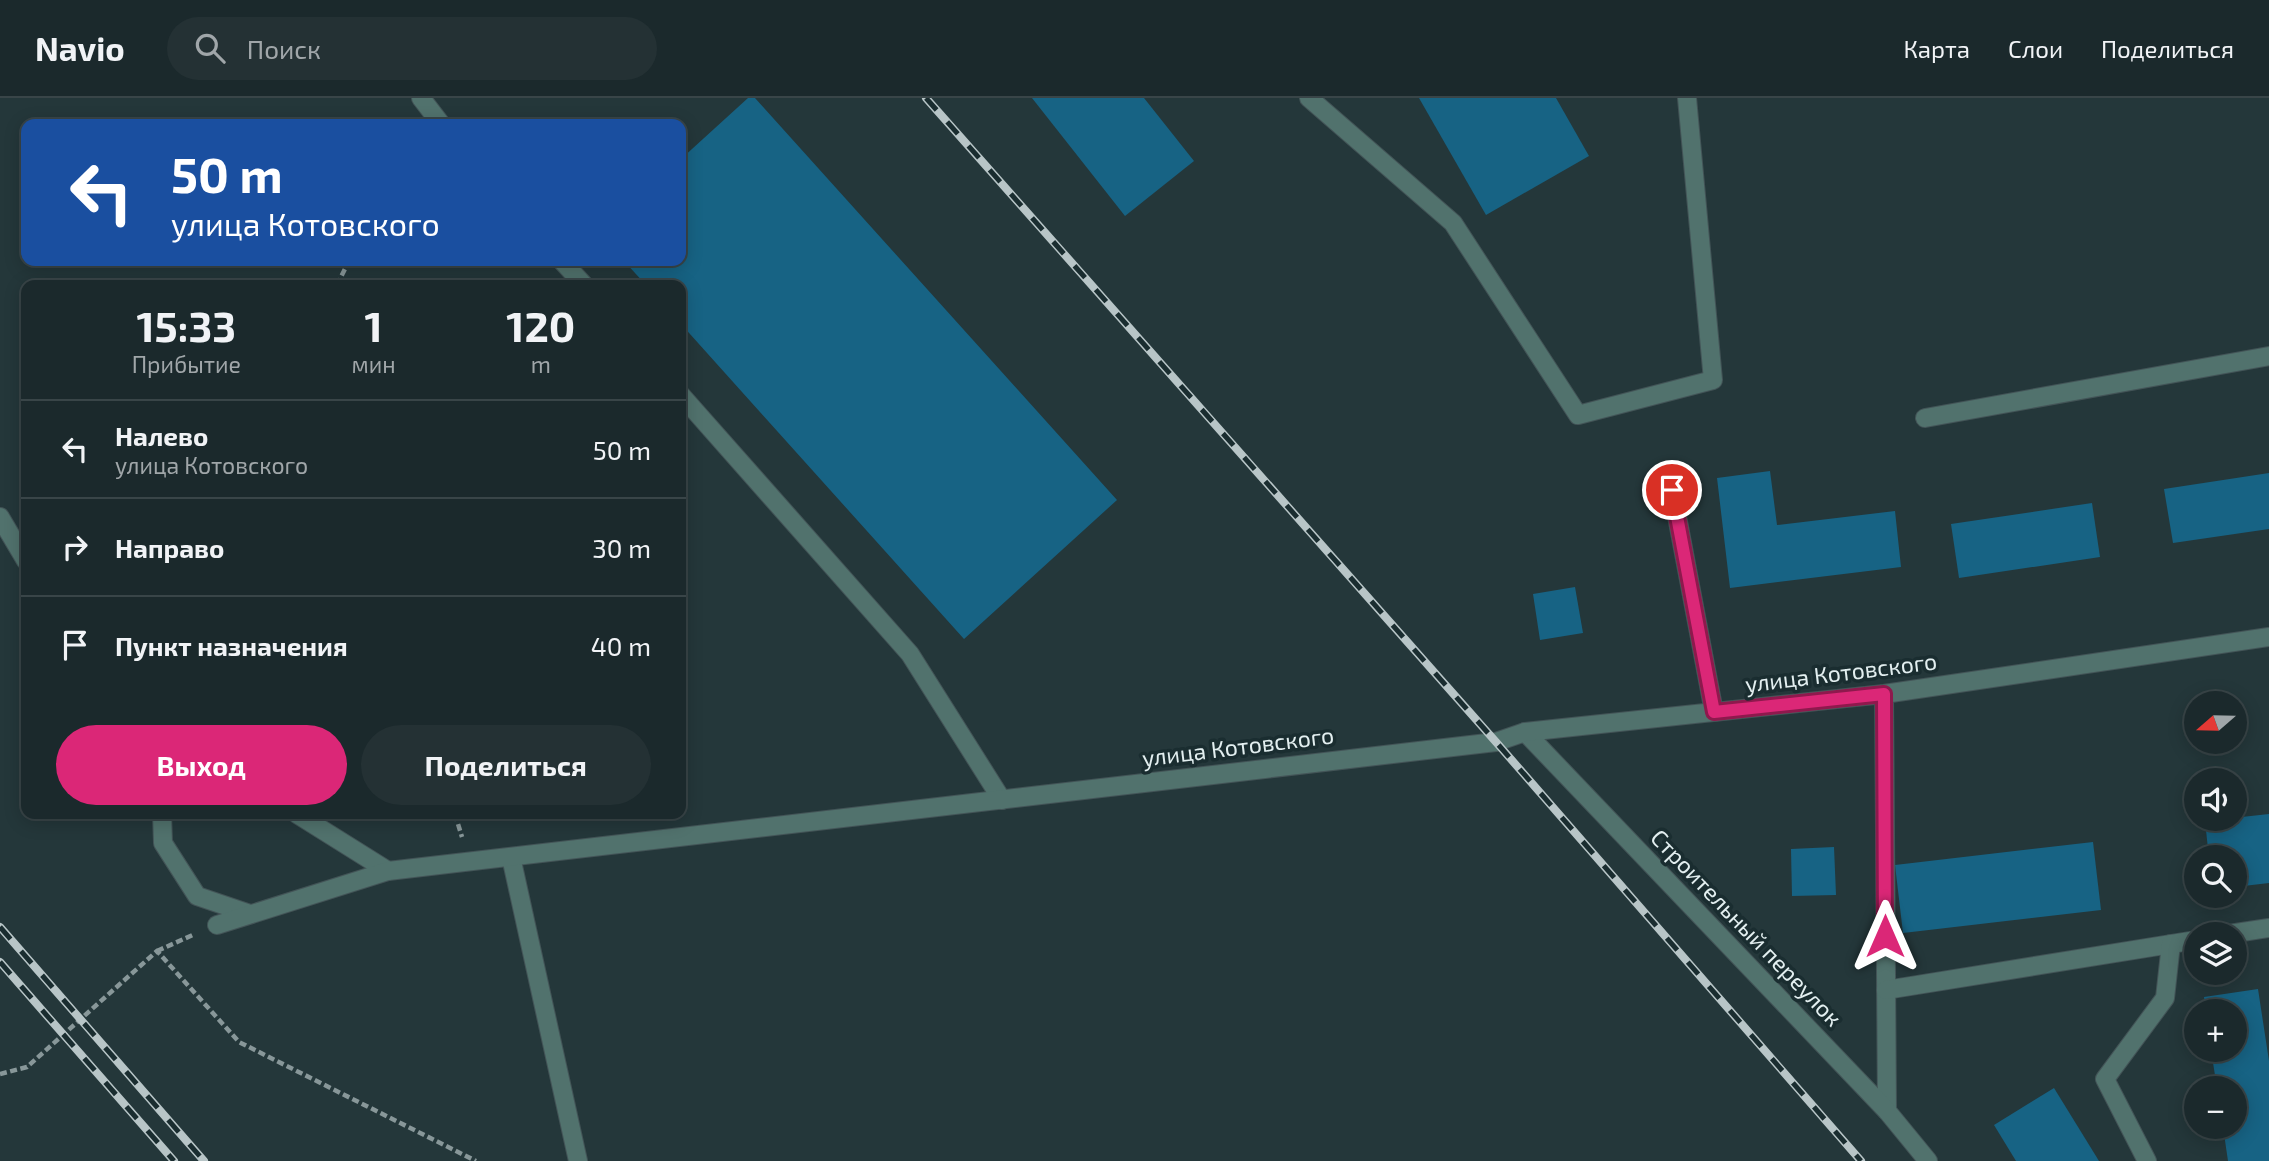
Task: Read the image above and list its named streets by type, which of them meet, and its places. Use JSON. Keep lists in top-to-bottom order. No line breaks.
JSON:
{"streets":{"street":["улица Котовского","Строительный переулок"]},"crossings":[["улица Котовского","Строительный переулок"]],"north":"left","page":{"header":"Navio","search":"Поиск","nav":["Карта","Слои","Поделиться"],"turn":["50 m","улица Котовского"],"eta":["15:33","Прибытие","1","мин","120","m"],"list":[{"name":"Налево","note":"улица Котовского","value":"50 m"},{"name":"Направо","value":"30 m"},{"name":"Пункт назначения","value":"40 m"}],"map_buttons":["+","−"],"buttons":["Выход","Поделиться"]}}
